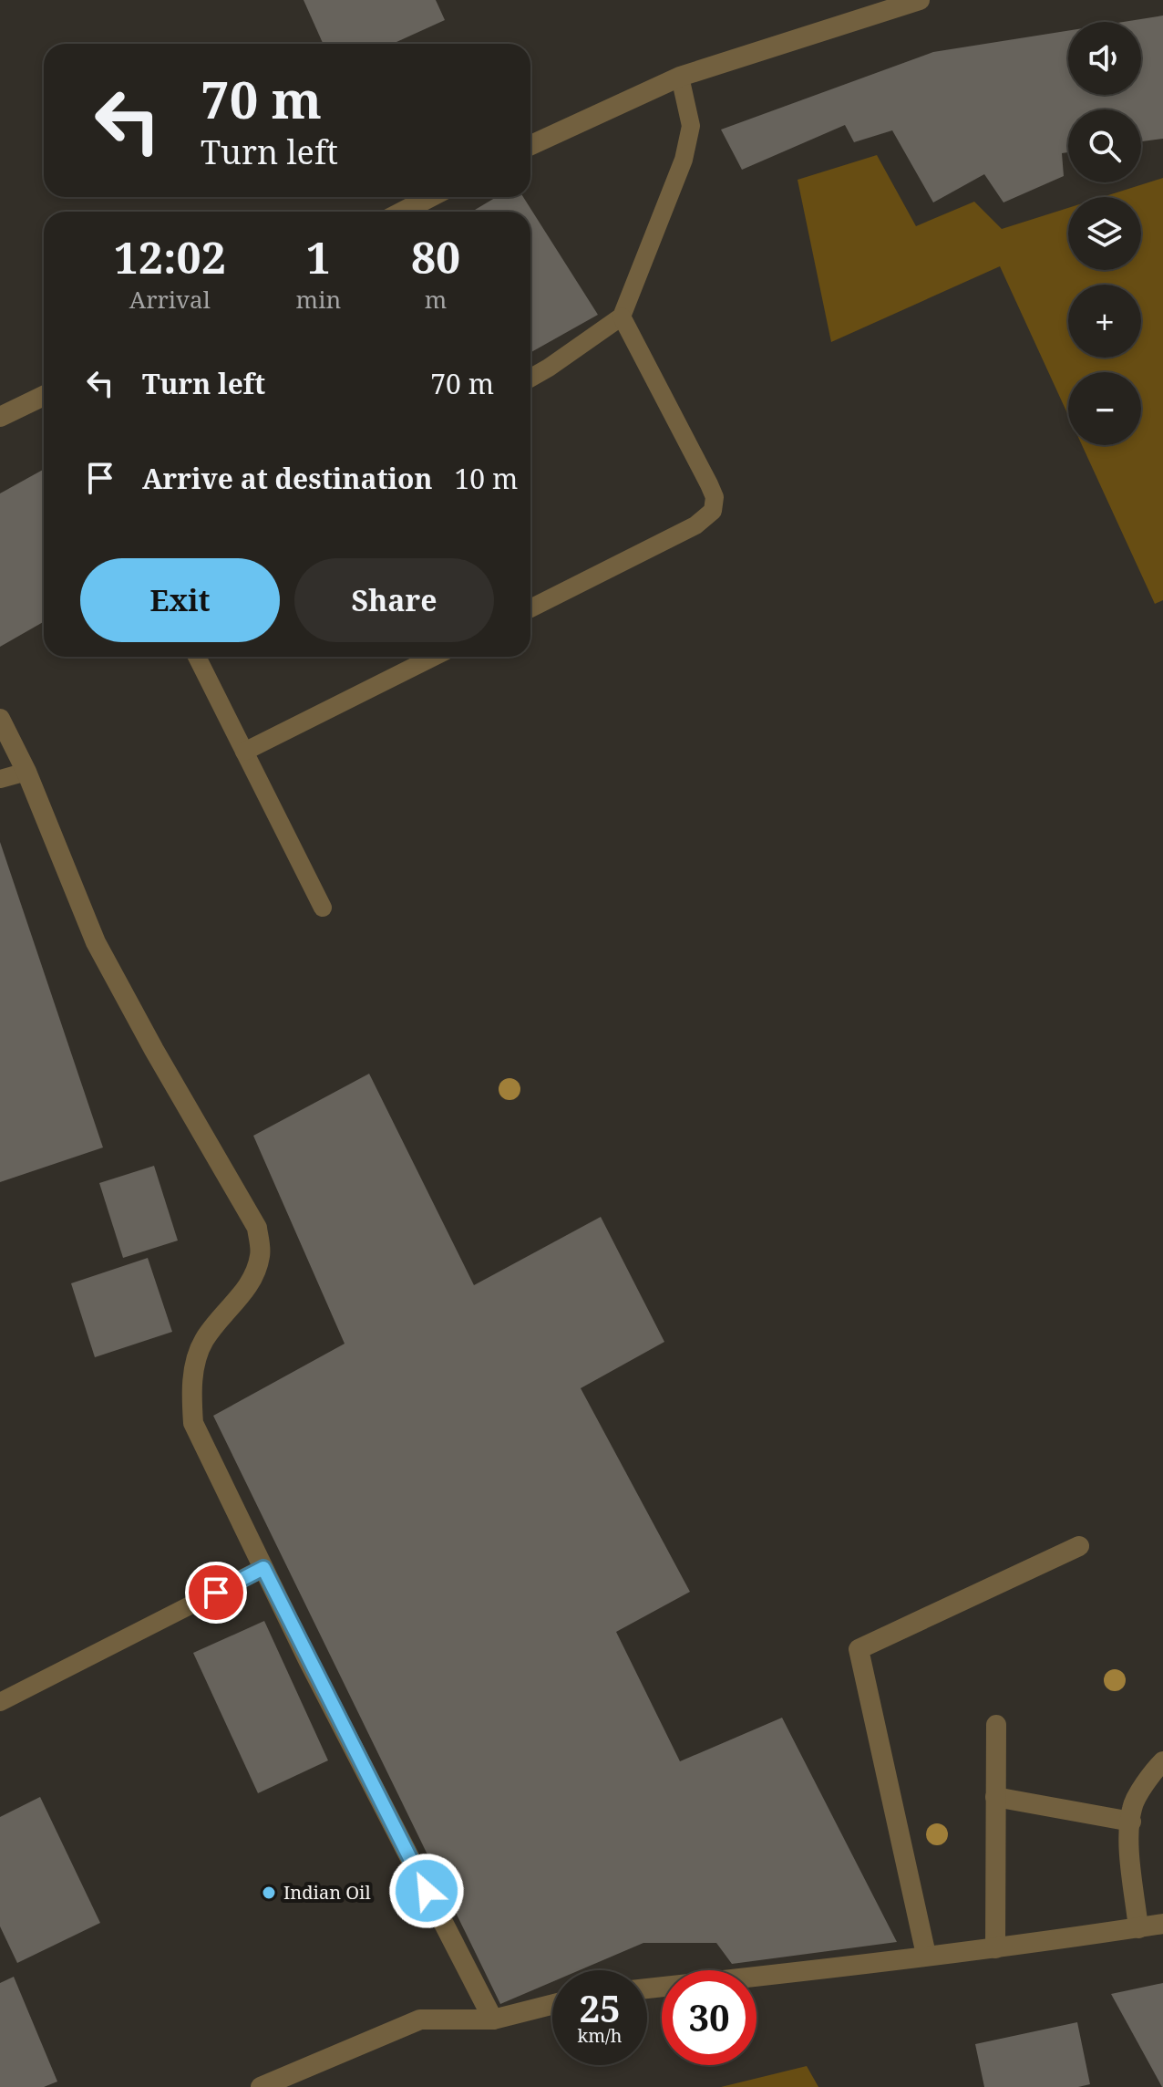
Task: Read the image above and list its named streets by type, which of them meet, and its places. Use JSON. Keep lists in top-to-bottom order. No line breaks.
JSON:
{"places":["Indian Oil"],"page":{"map_buttons":["+","−"],"turn":["70 m","Turn left"],"eta":["12:02","Arrival","1","min","80","m"],"list":[{"name":"Turn left","value":"70 m"},{"name":"Arrive at destination","value":"10 m"}],"buttons":["Exit","Share"],"speed":"25 km/h","limit":"30"}}
